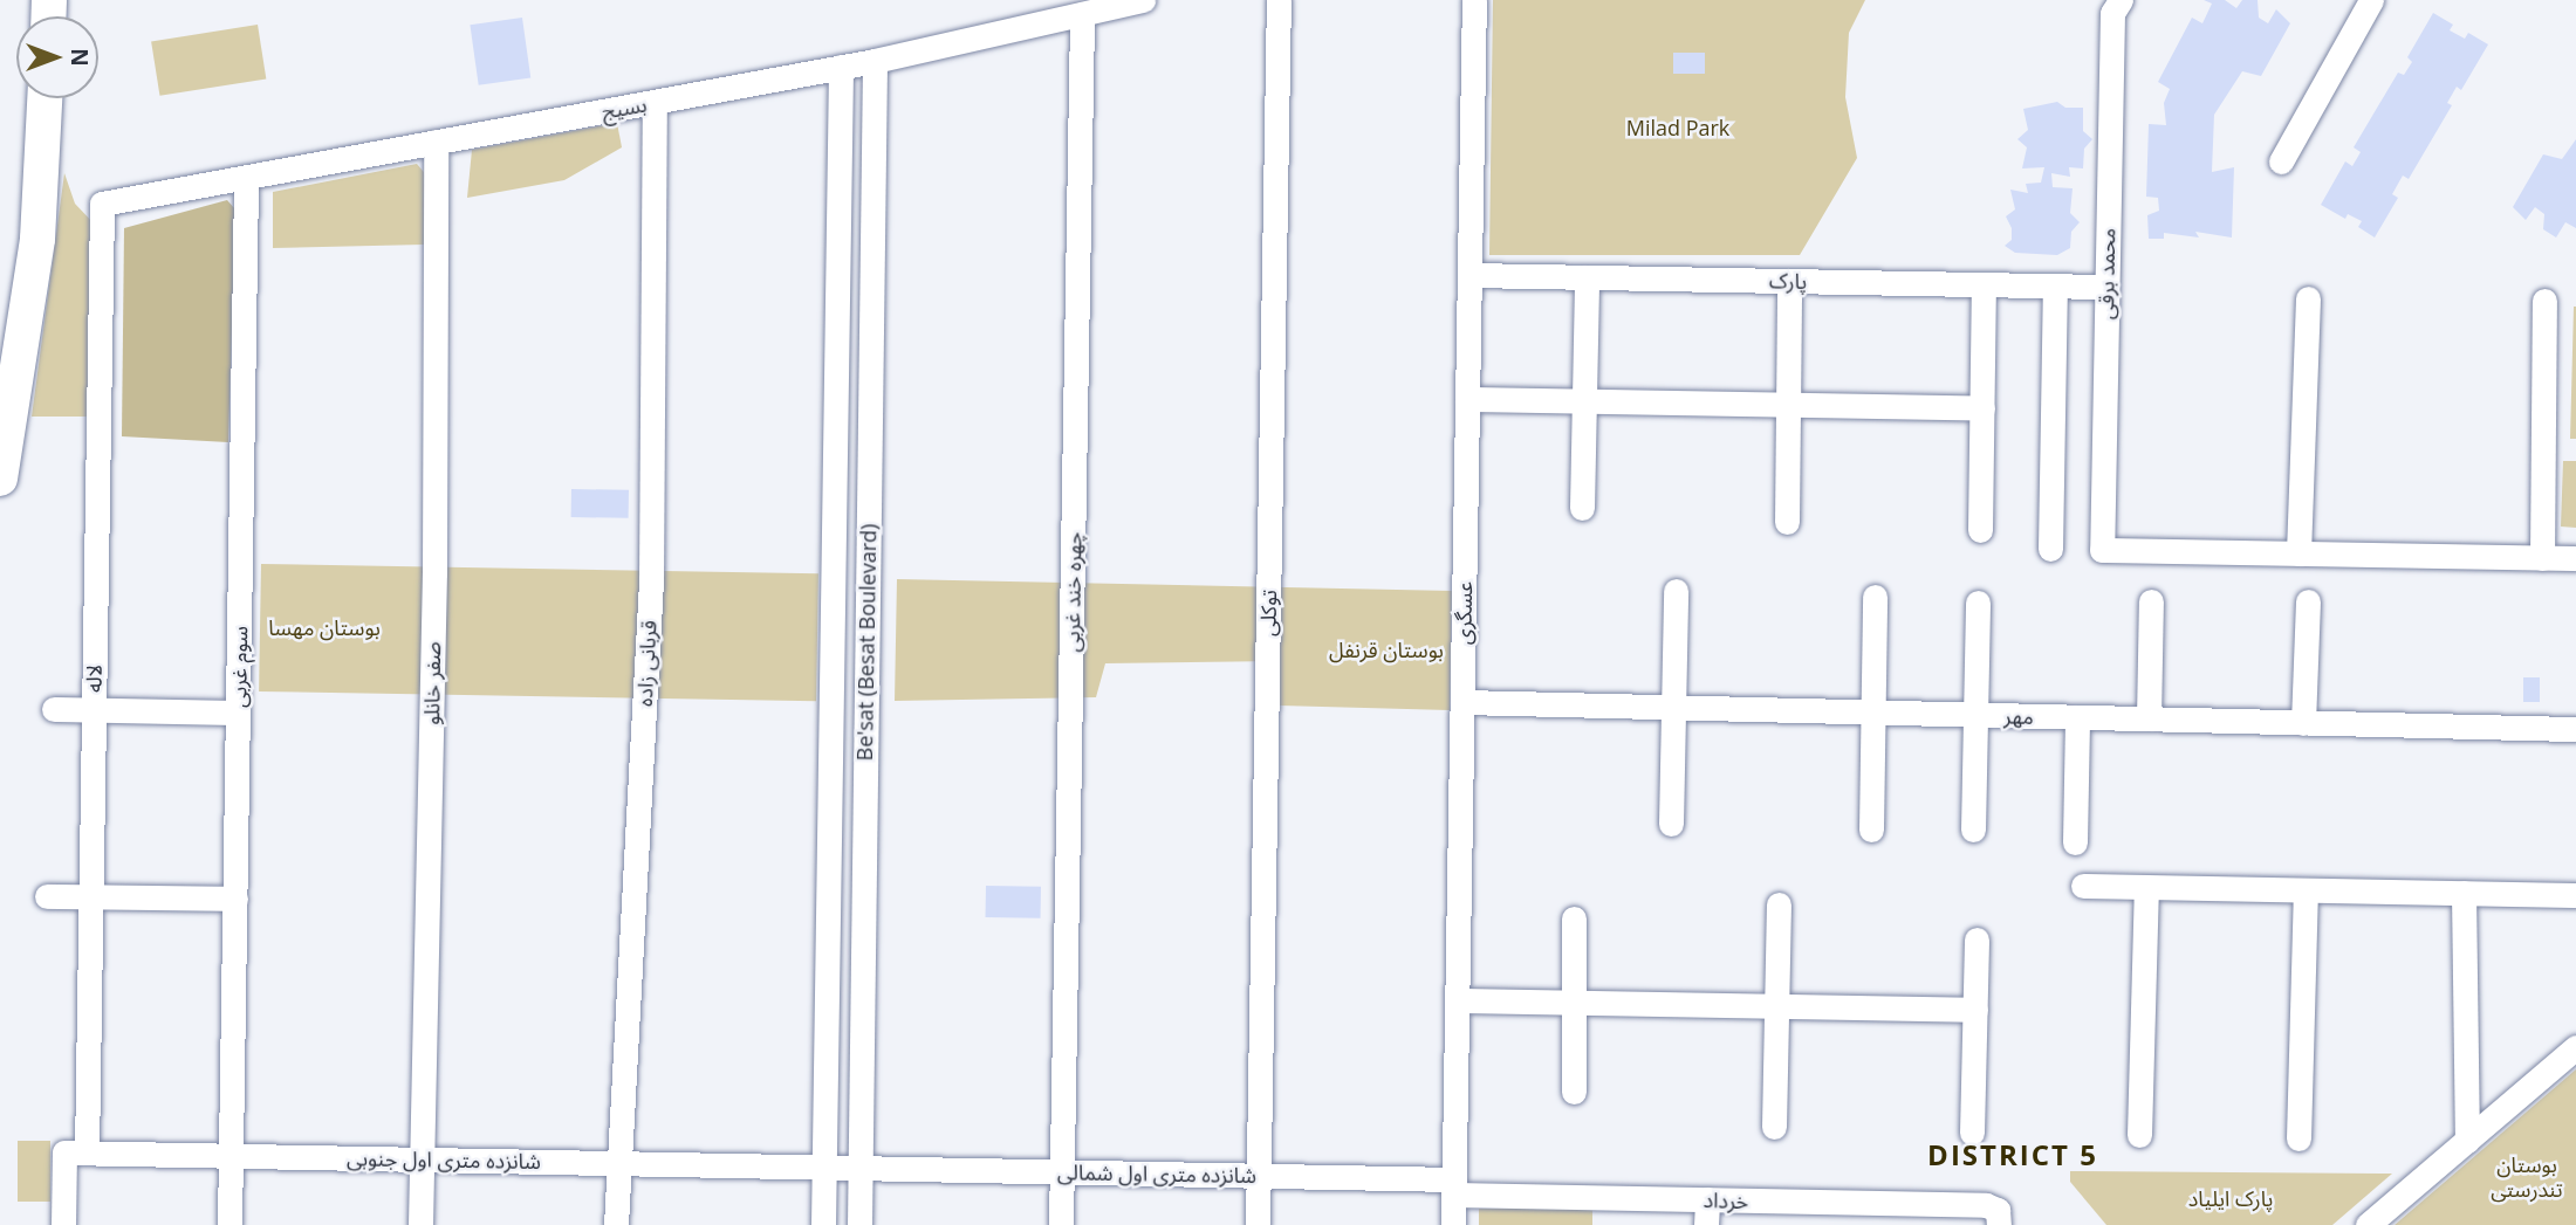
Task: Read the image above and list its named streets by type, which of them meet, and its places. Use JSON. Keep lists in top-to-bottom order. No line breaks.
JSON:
{"streets":{"street":["بسیج","محمد برقی","پارک","چهره خند غربی","توکلی","عسگری","Be'sat (Besat Boulevard)","قربانی زاده","سوم غربی","لاله","صفر خانلو","مهر","شانزده متری اول جنوبی","شانزده متری اول شمالی","خرداد"]},"crossings":[["بسیج","چهره خند غربی"],["بسیج","Be'sat (Besat Boulevard)"],["بسیج","قربانی زاده"],["بسیج","سوم غربی"],["بسیج","لاله"],["بسیج","صفر خانلو"],["محمد برقی","پارک"],["پارک","عسگری"],["چهره خند غربی","شانزده متری اول شمالی"],["توکلی","شانزده متری اول شمالی"],["عسگری","مهر"],["عسگری","شانزده متری اول شمالی"],["عسگری","خرداد"],["Be'sat (Besat Boulevard)","شانزده متری اول جنوبی"],["Be'sat (Besat Boulevard)","شانزده متری اول شمالی"],["قربانی زاده","شانزده متری اول جنوبی"],["سوم غربی","شانزده متری اول جنوبی"],["لاله","شانزده متری اول جنوبی"],["صفر خانلو","شانزده متری اول جنوبی"],["شانزده متری اول جنوبی","شانزده متری اول شمالی"],["شانزده متری اول شمالی","خرداد"]],"districts":["DISTRICT 5"],"parks":["Milad Park","بوستان مهسا","بوستان قرنفل","بوستان تندرستی","پارک ایلیاد"],"north":"right"}
